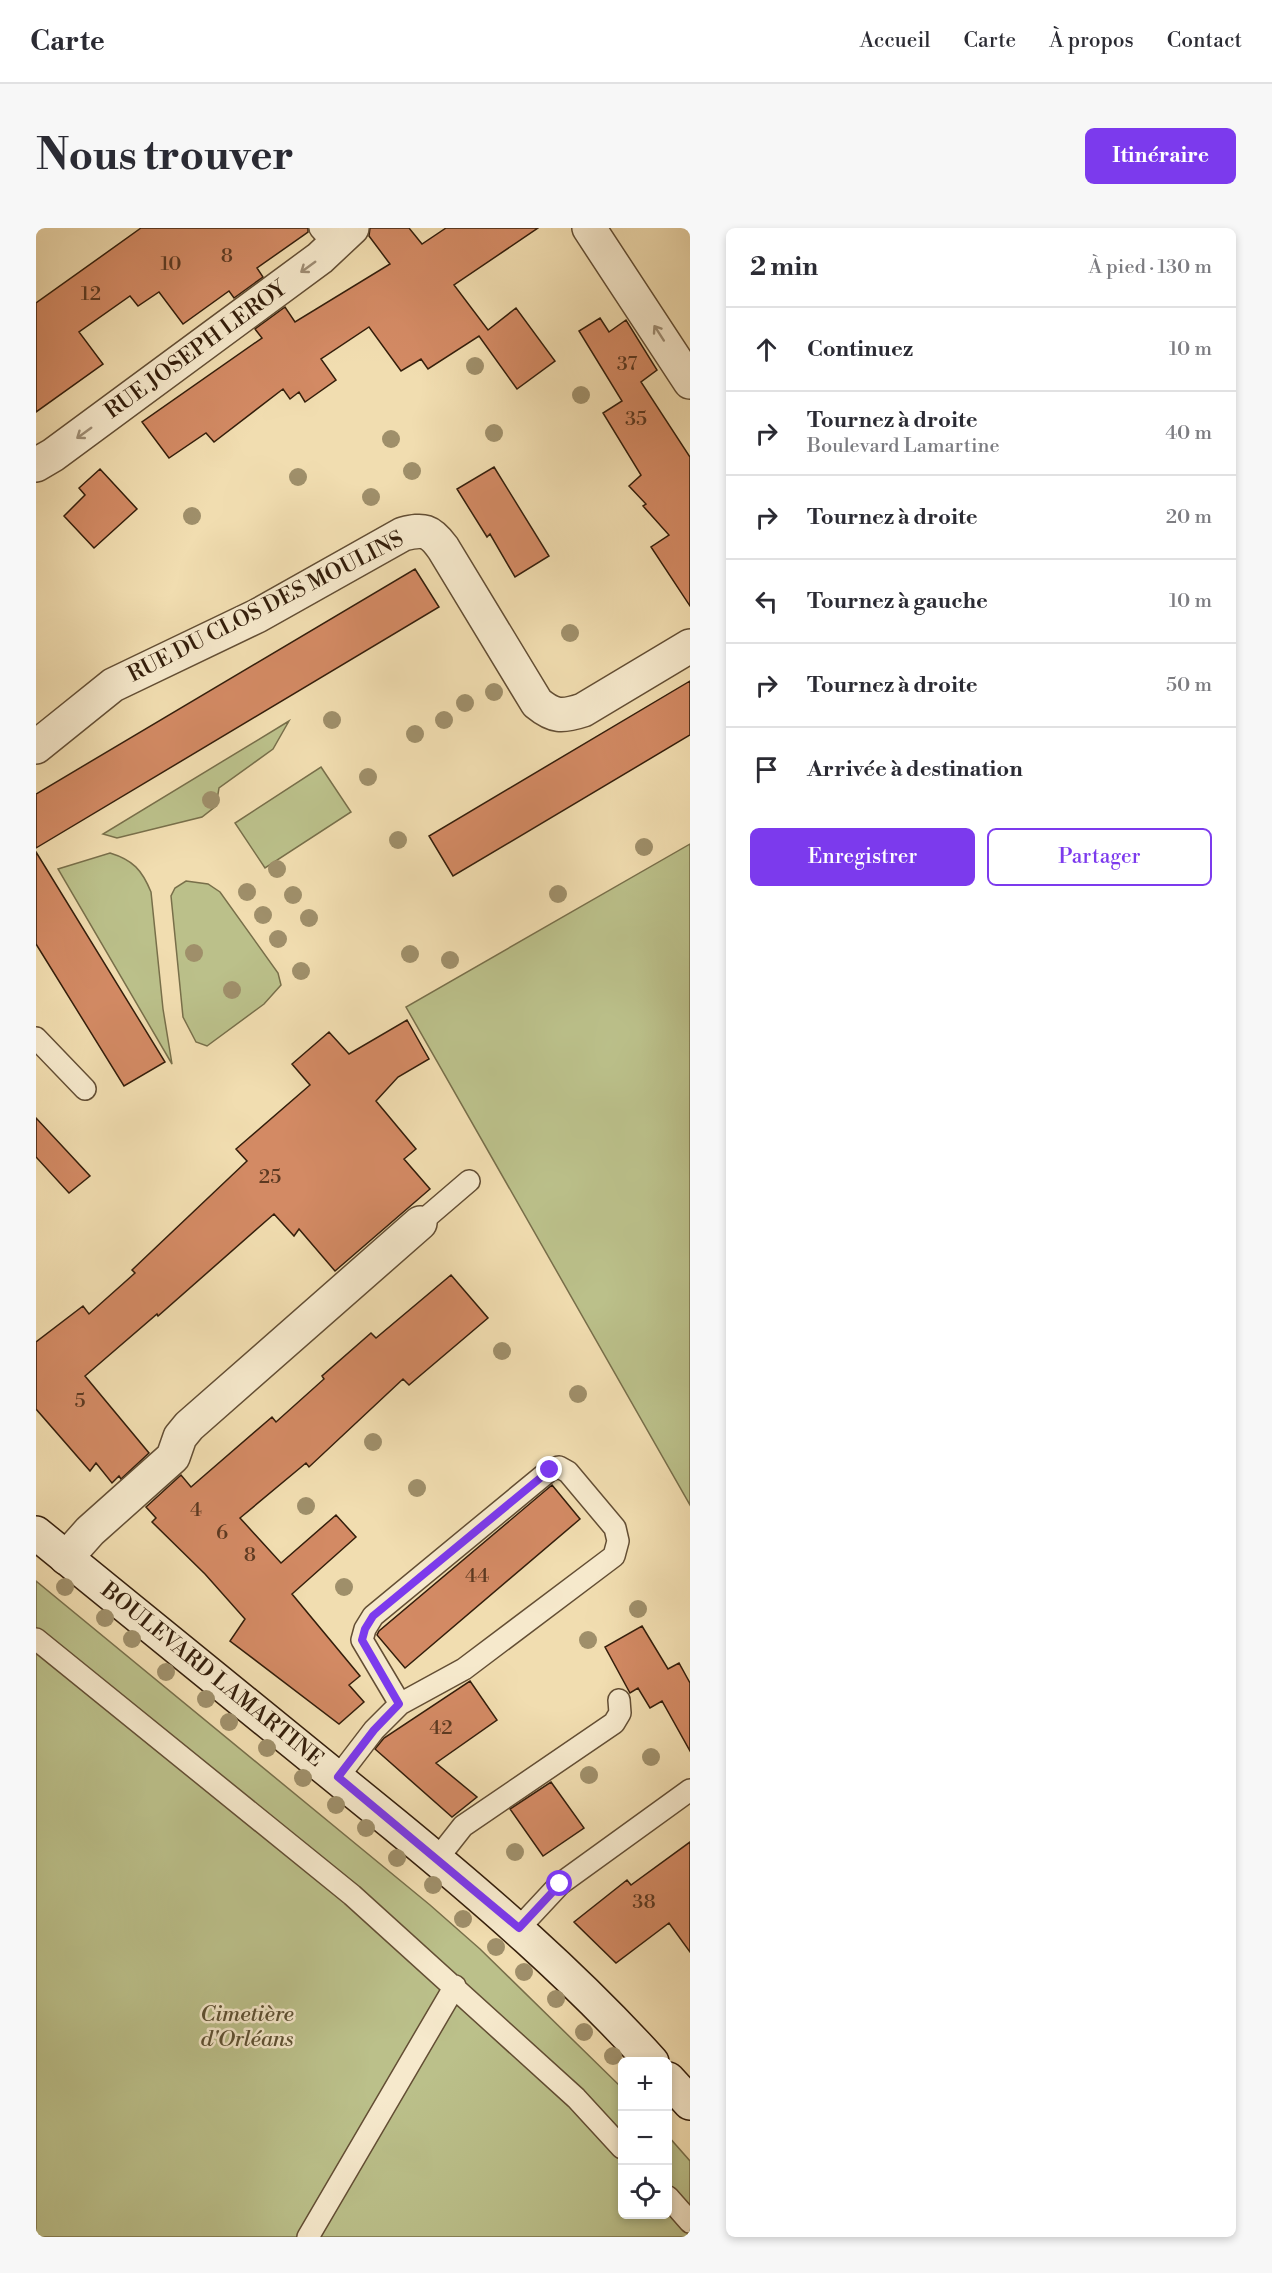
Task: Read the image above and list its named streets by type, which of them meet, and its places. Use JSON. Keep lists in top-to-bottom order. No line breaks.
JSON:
{"streets":{"street":["RUE JOSEPH LEROY","RUE DU CLOS DES MOULINS","BOULEVARD LAMARTINE"]},"one_way":["RUE JOSEPH LEROY"],"parks":["Cimetière d'Orléans"],"house_numbers":["8","10","12","37","35","25","5","4","6","8","44","42","38"],"page":{"header":"Carte","nav":["Accueil","Carte","À propos","Contact"],"buttons":["Itinéraire",["Enregistrer","Partager"]],"title":"Nous trouver","heading":["2 min","À pied · 130 m"],"list":[["Continuez","10 m"],["Tournez à droite","Boulevard Lamartine","40 m"],["Tournez à droite","20 m"],["Tournez à gauche","10 m"],["Tournez à droite","50 m"],"Arrivée à destination"],"map_buttons":["+","−"]}}
